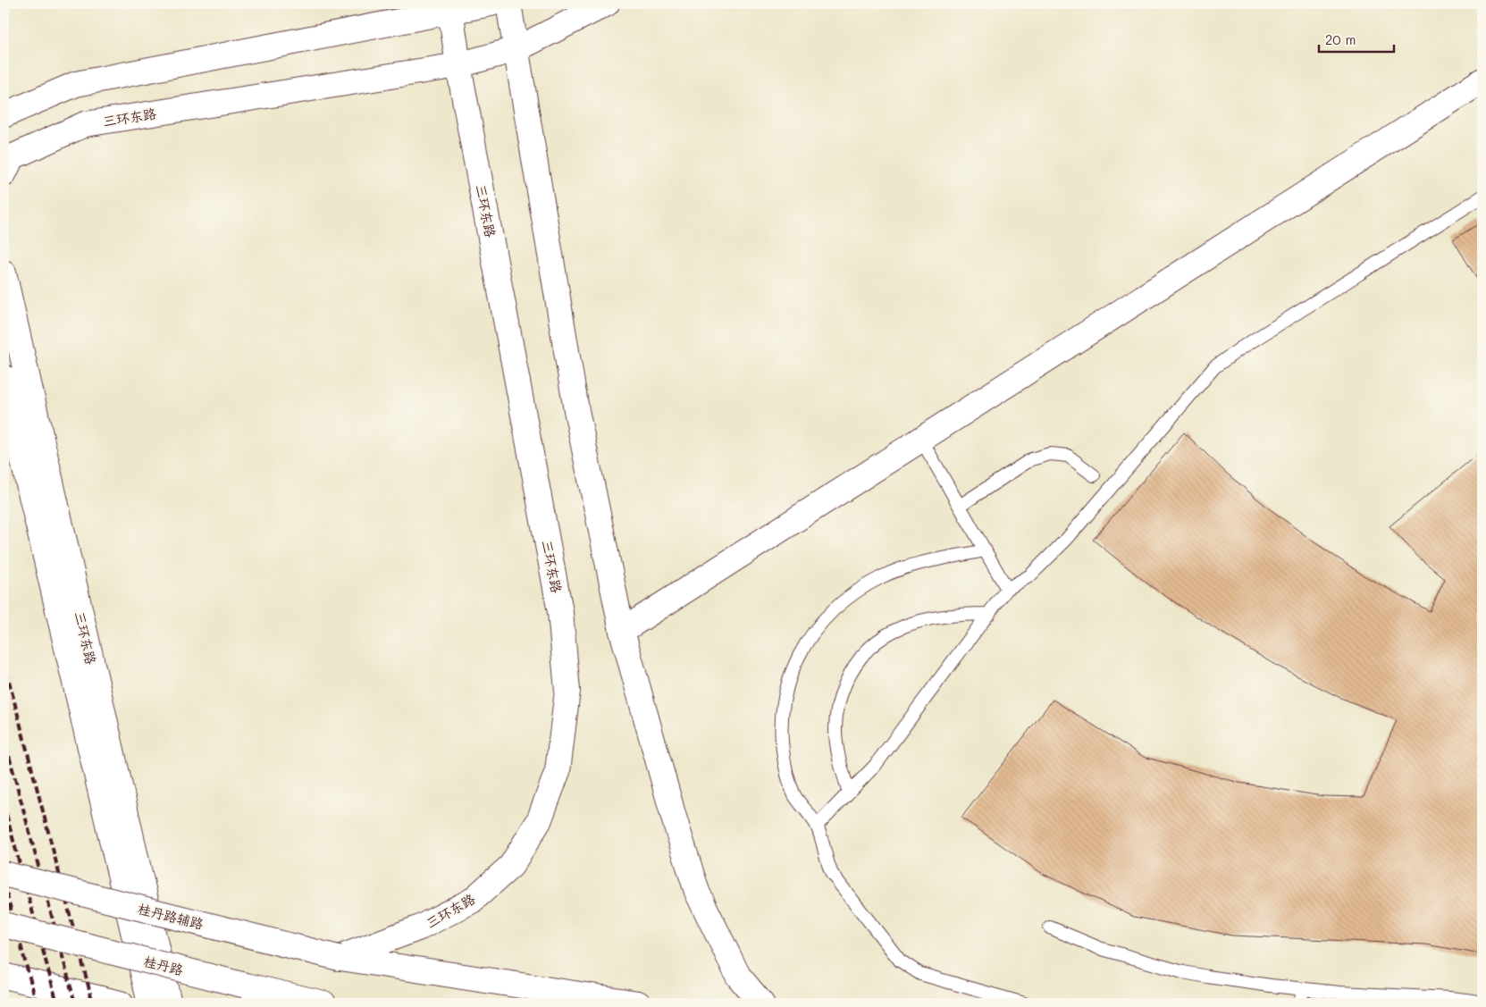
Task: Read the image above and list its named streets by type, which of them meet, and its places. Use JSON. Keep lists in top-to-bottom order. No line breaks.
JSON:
{"streets":{"main road":["三环东路","桂丹路辅路","桂丹路"]},"crossings":[["三环东路","桂丹路辅路"]],"scale_bar":"20 m"}
